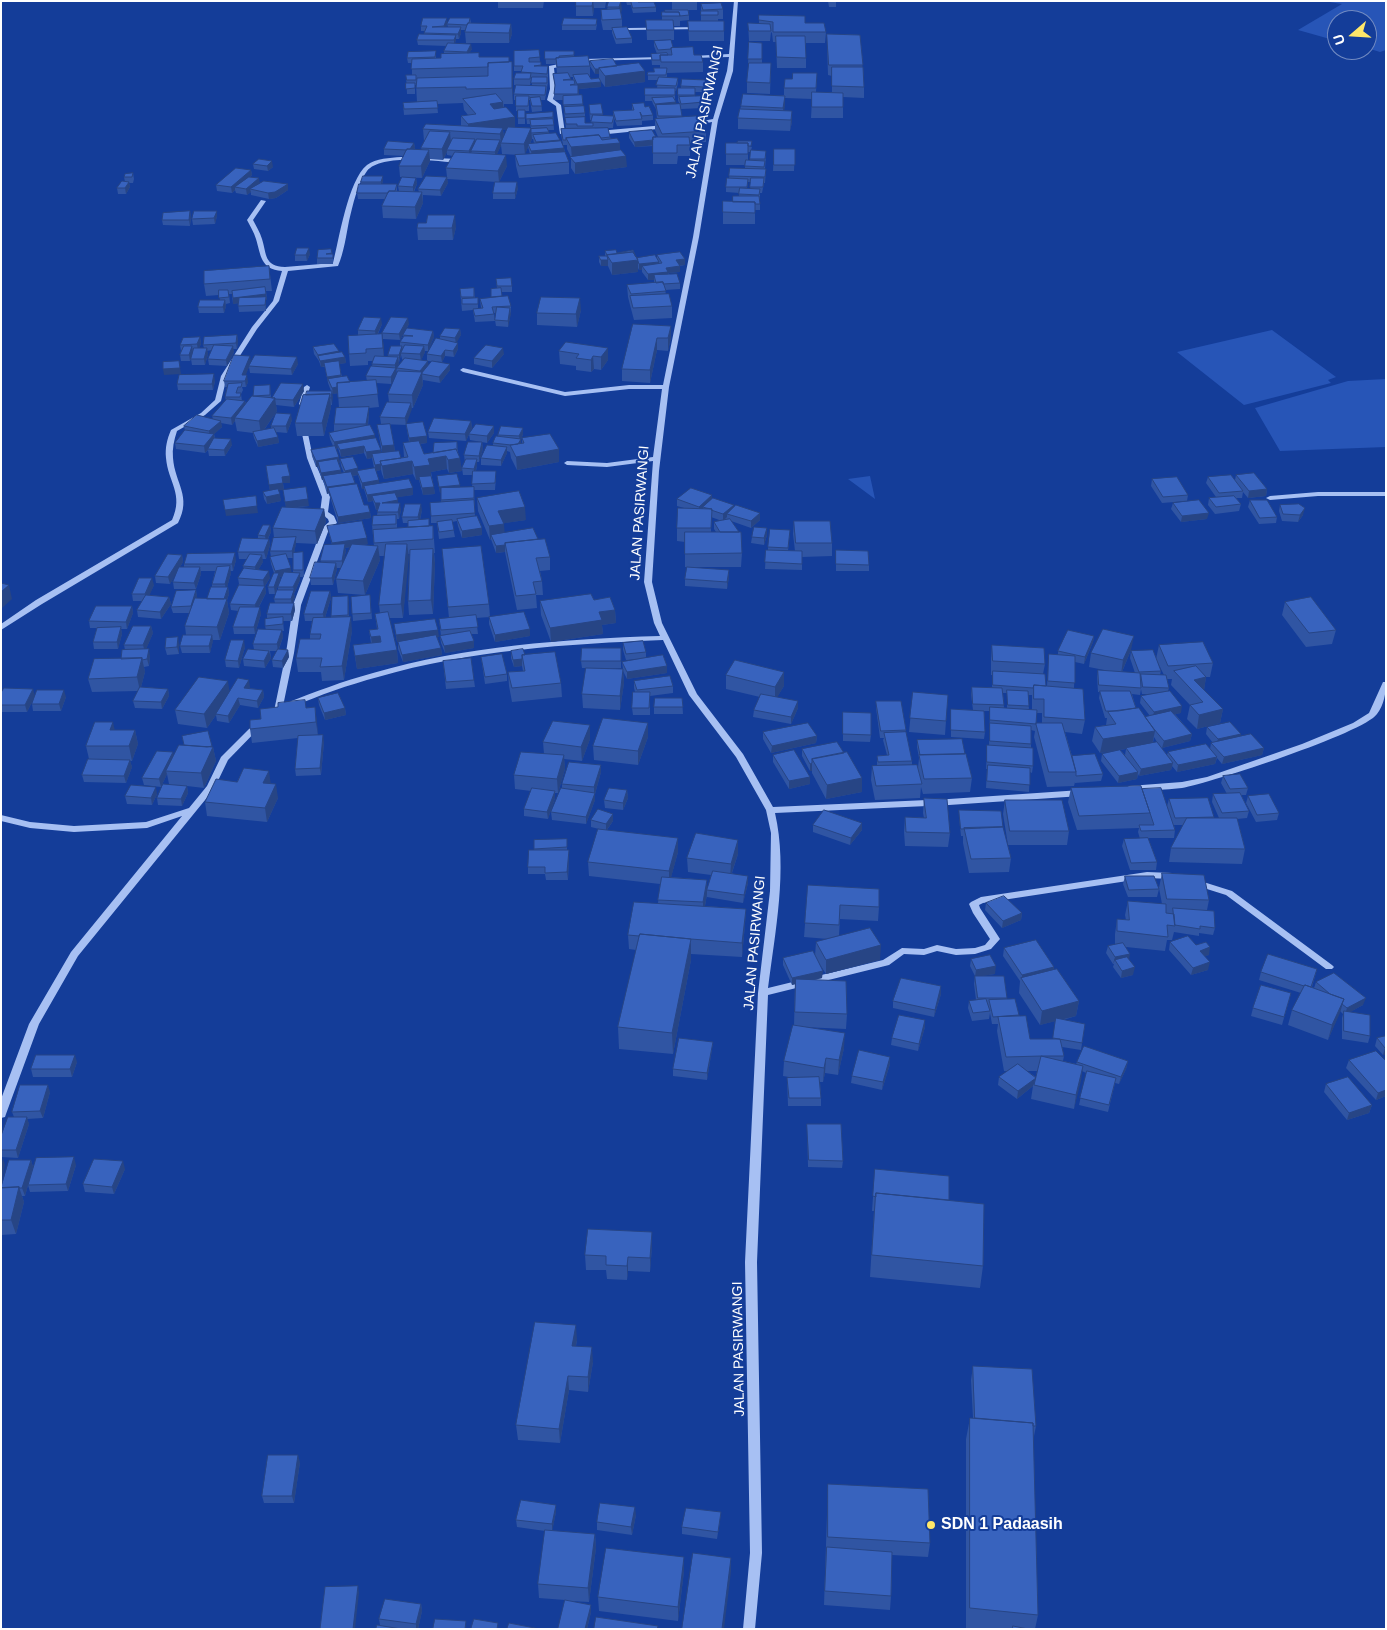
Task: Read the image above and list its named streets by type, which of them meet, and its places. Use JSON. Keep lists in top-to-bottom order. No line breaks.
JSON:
{"streets":{"street":["JALAN PASIRWANGI"]},"places":["SDN 1 Padaasih"],"north":"left"}
